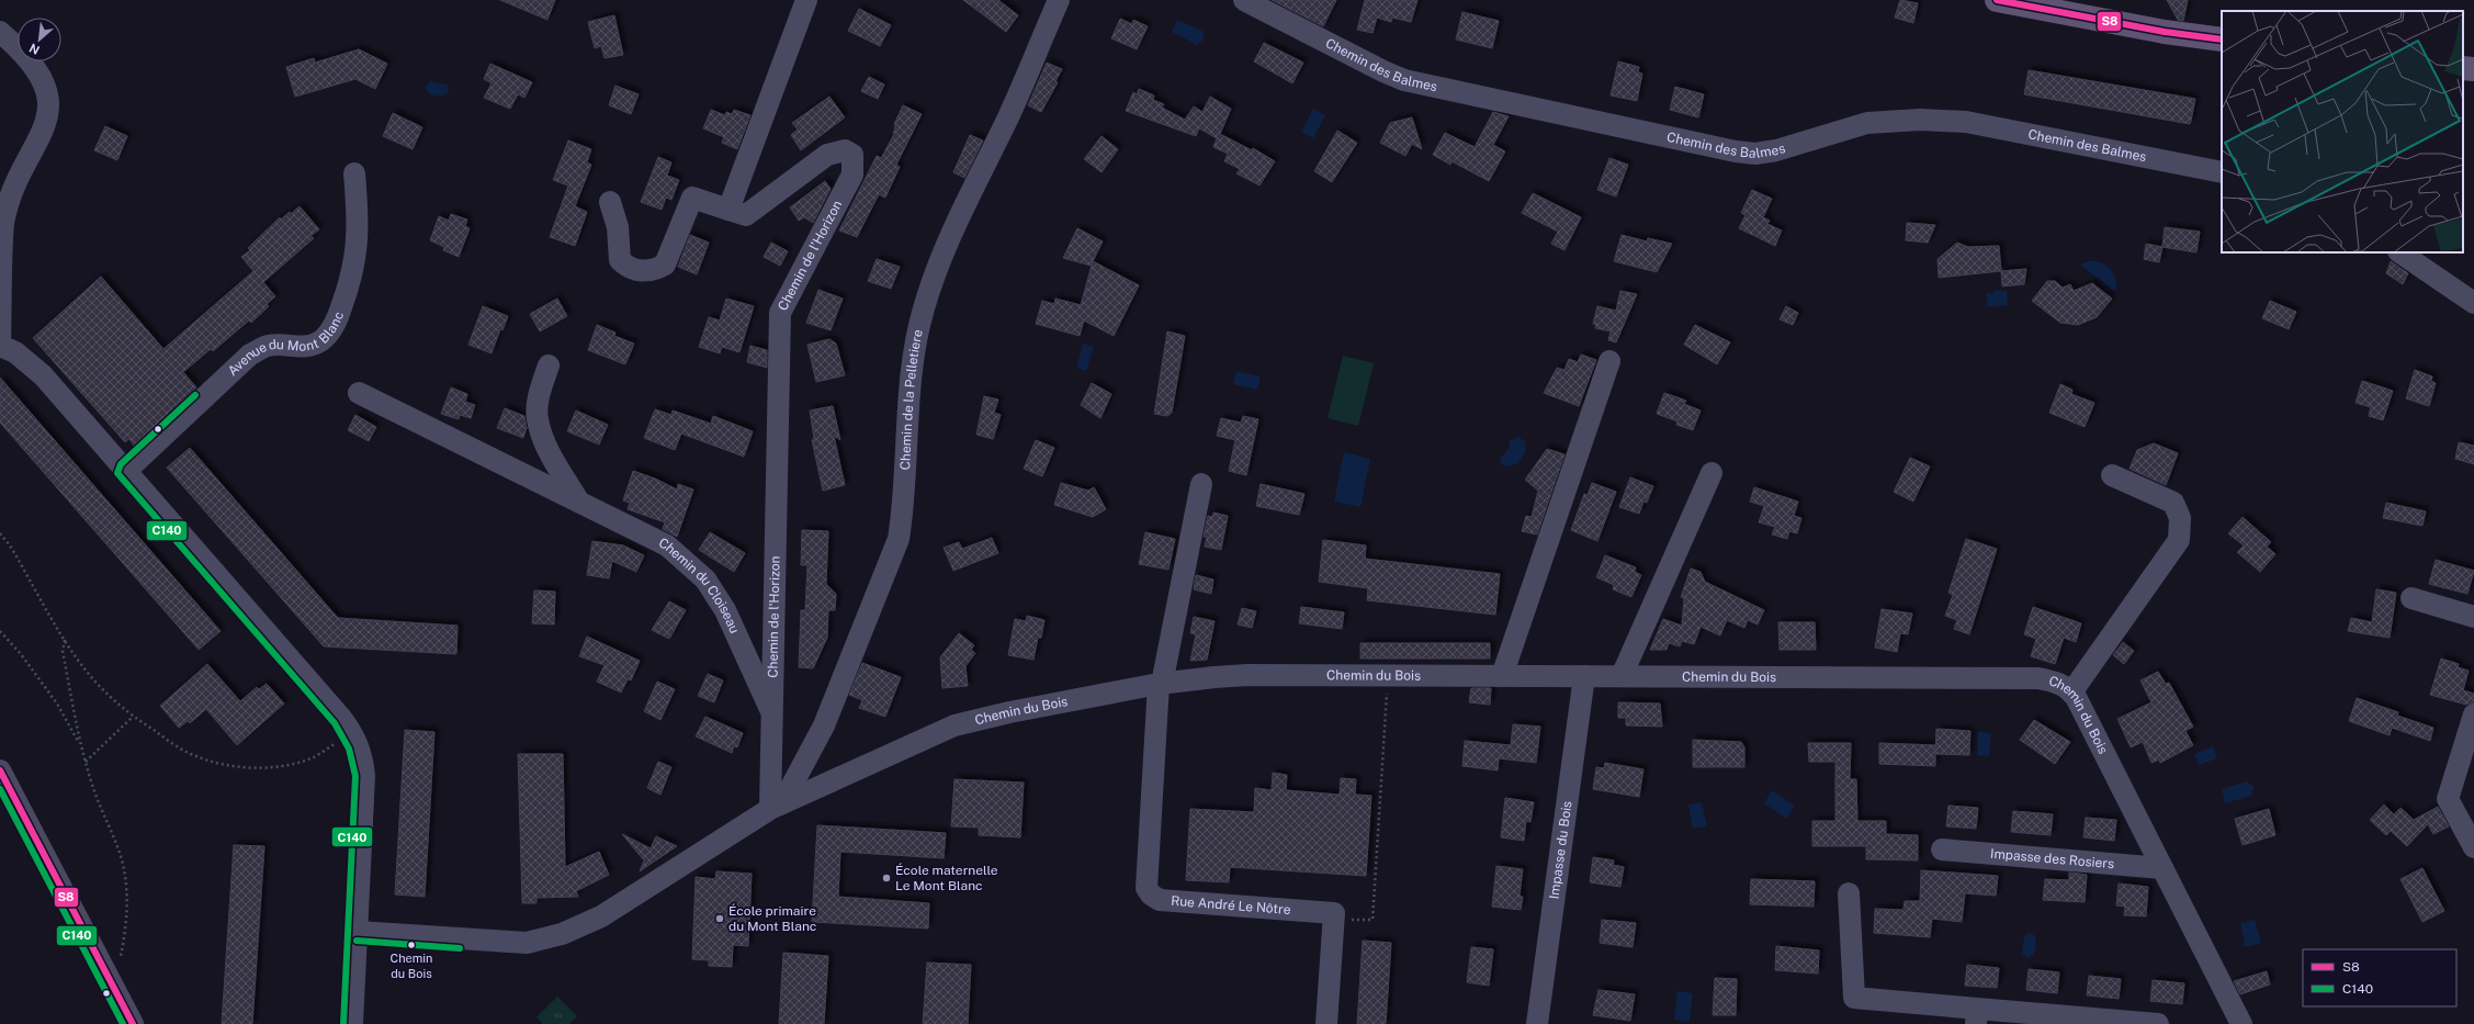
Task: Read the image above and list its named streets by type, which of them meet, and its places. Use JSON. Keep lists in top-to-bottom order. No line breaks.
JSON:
{"streets":{"street":["Chemin des Balmes","Chemin de l'Horizon","Avenue du Mont Blanc","Chemin de la Pelletiere","Chemin du Cloiseau","Chemin du Bois","Impasse du Bois","Impasse des Rosiers","Rue André Le Nôtre"]},"crossings":[["Chemin de l'Horizon","Chemin de la Pelletiere"],["Chemin de l'Horizon","Chemin du Cloiseau"],["Chemin de l'Horizon","Chemin du Bois"],["Chemin de la Pelletiere","Chemin du Bois"],["Chemin du Bois","Impasse du Bois"],["Chemin du Bois","Impasse des Rosiers"],["Chemin du Bois","Rue André Le Nôtre"]],"places":["École maternelle Le Mont Blanc","École primaire du Mont Blanc","Chemin du Bois"],"lines":["transit line S8","transit line C140"],"legend":["S8","C140"],"north":"bottom left"}
